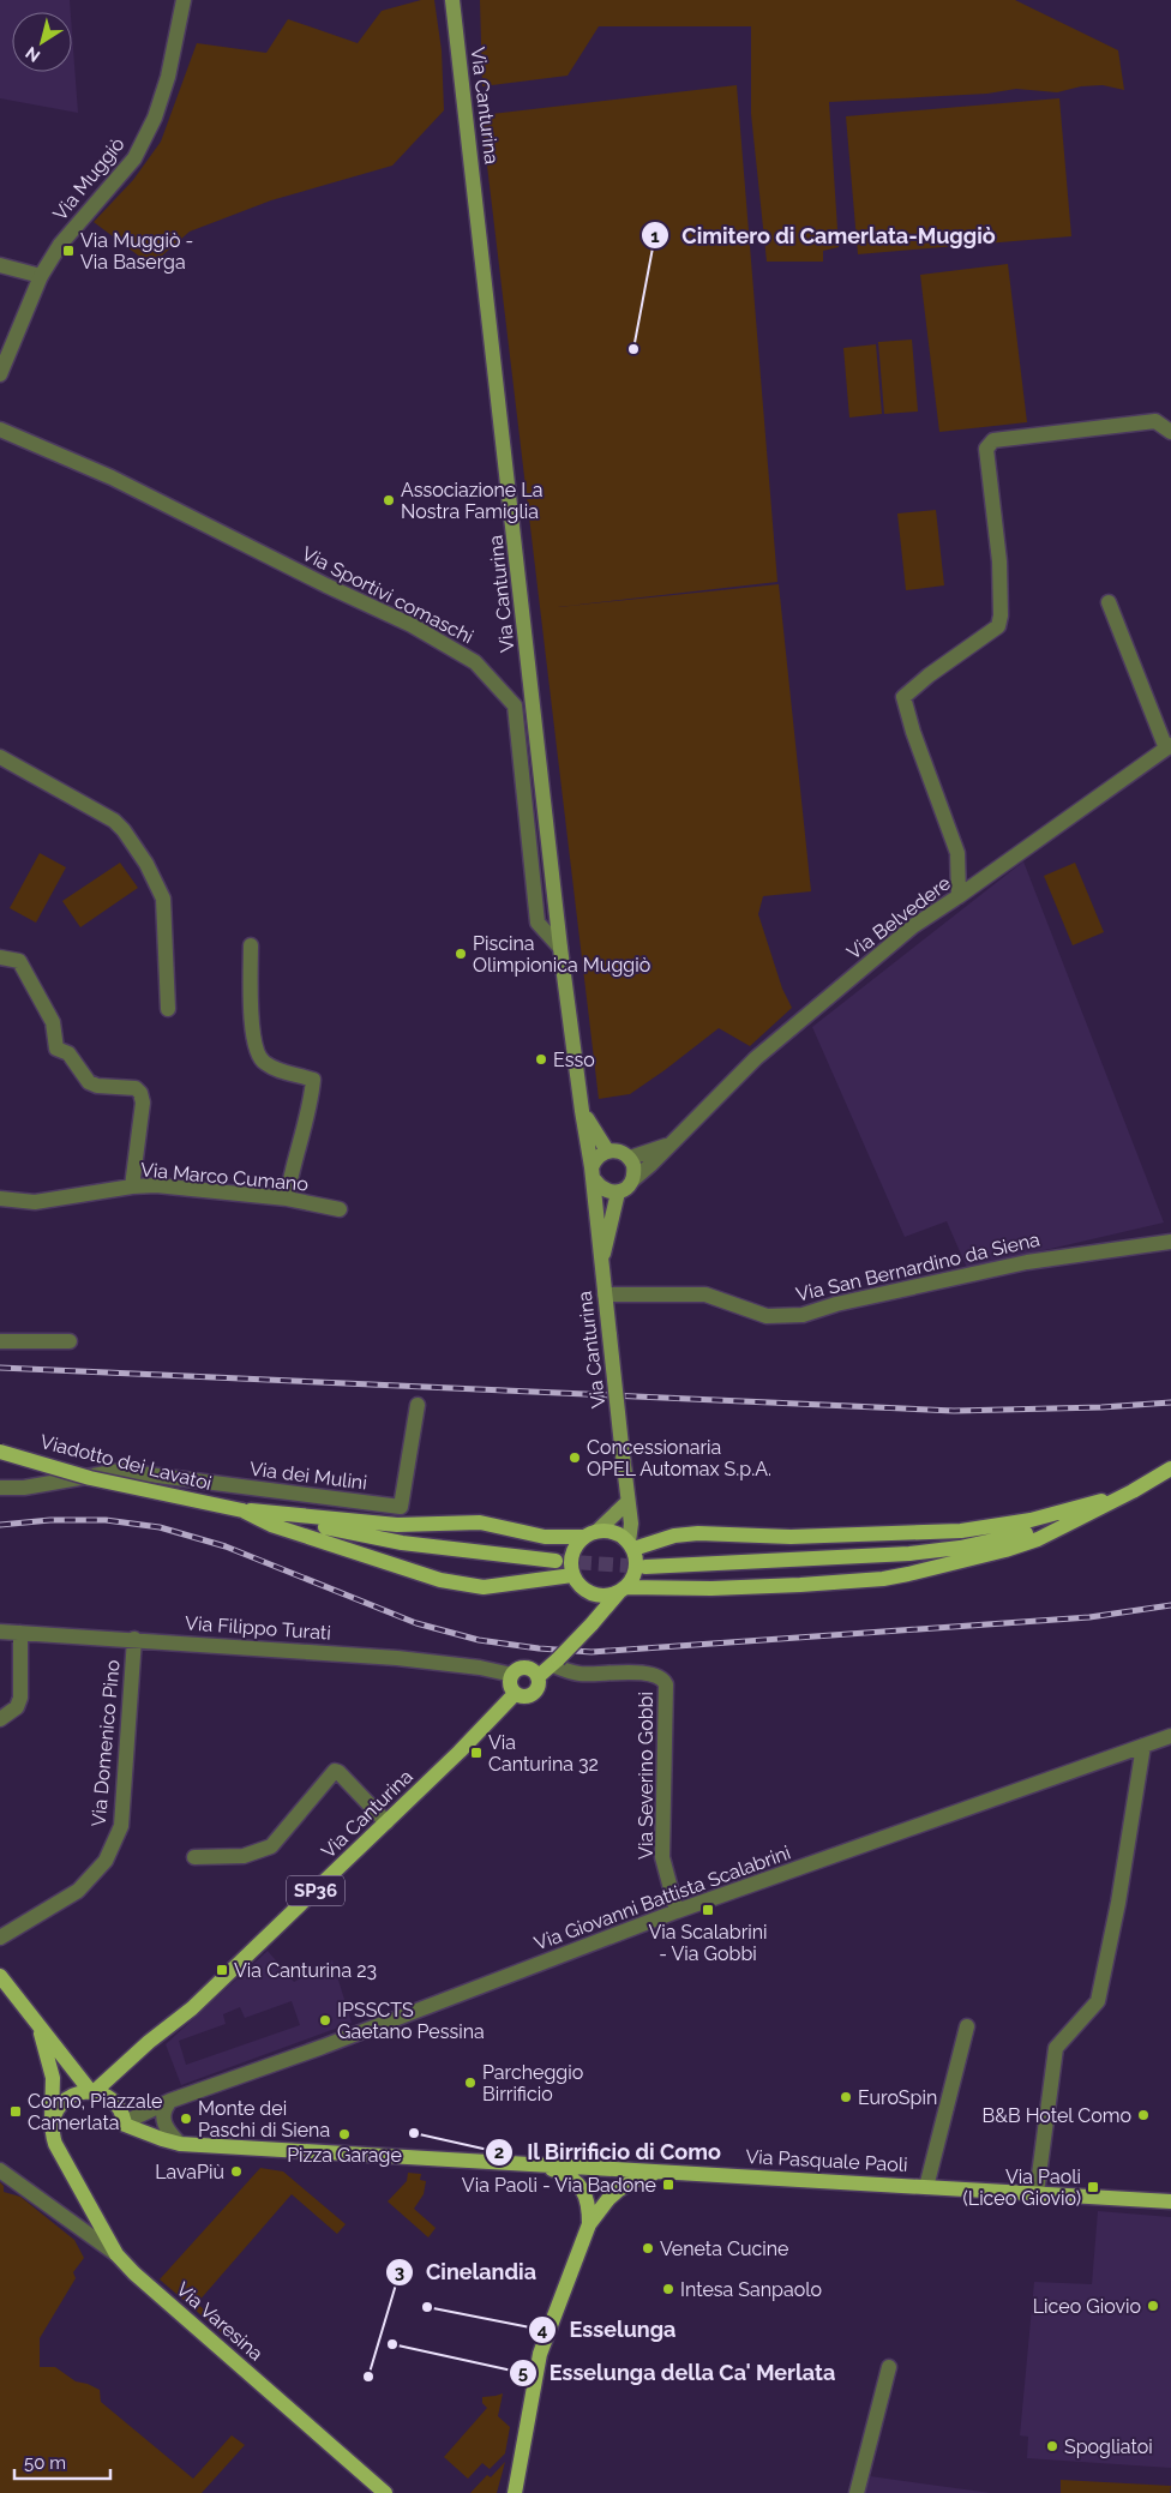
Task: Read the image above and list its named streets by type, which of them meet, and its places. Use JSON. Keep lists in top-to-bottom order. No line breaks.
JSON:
{"streets":{"main road":["Via Canturina","Viadotto dei Lavatoi","SP36","Via Pasquale Paoli","Via Varesina"],"street":["Via Muggiò","Via Sportivi comaschi","Via Belvedere","Via Marco Cumano","Via San Bernardino da Siena","Via dei Mulini","Via Filippo Turati","Via Domenico Pino","Via Severino Gobbi","Via Giovanni Battista Scalabrini"]},"crossings":[["Via Canturina","Via Sportivi comaschi"],["Via Canturina","Via Belvedere"],["Via Canturina","Via San Bernardino da Siena"],["Via Canturina","Via Filippo Turati"],["Via Filippo Turati","Via Domenico Pino"],["Via Severino Gobbi","Via Giovanni Battista Scalabrini"],["Via Giovanni Battista Scalabrini","Via Pasquale Paoli"]],"places":{"transit":["Via Muggiò - Via Baserga","Via Canturina 32","Via Scalabrini - Via Gobbi","Via Canturina 23","Como, Piazzale Camerlata","Via Paoli - Via Badone","Via Paoli (Liceo Giovio)"],"other":["Cimitero di Camerlata-Muggiò","Associazione La Nostra Famiglia","Piscina Olimpionica Muggiò","Esso","Concessionaria OPEL Automax S.p.A.","IPSSCTS Gaetano Pessina","Parcheggio Birrificio","EuroSpin","B&B Hotel Como","Monte dei Paschi di Siena","Il Birrificio di Como","Pizza Garage","LavaPiù","Veneta Cucine","Intesa Sanpaolo","Liceo Giovio","Esselunga","Esselunga della Ca' Merlata","Cinelandia","Spogliatoi"]},"scale_bar":"50 m","north":"bottom left"}
